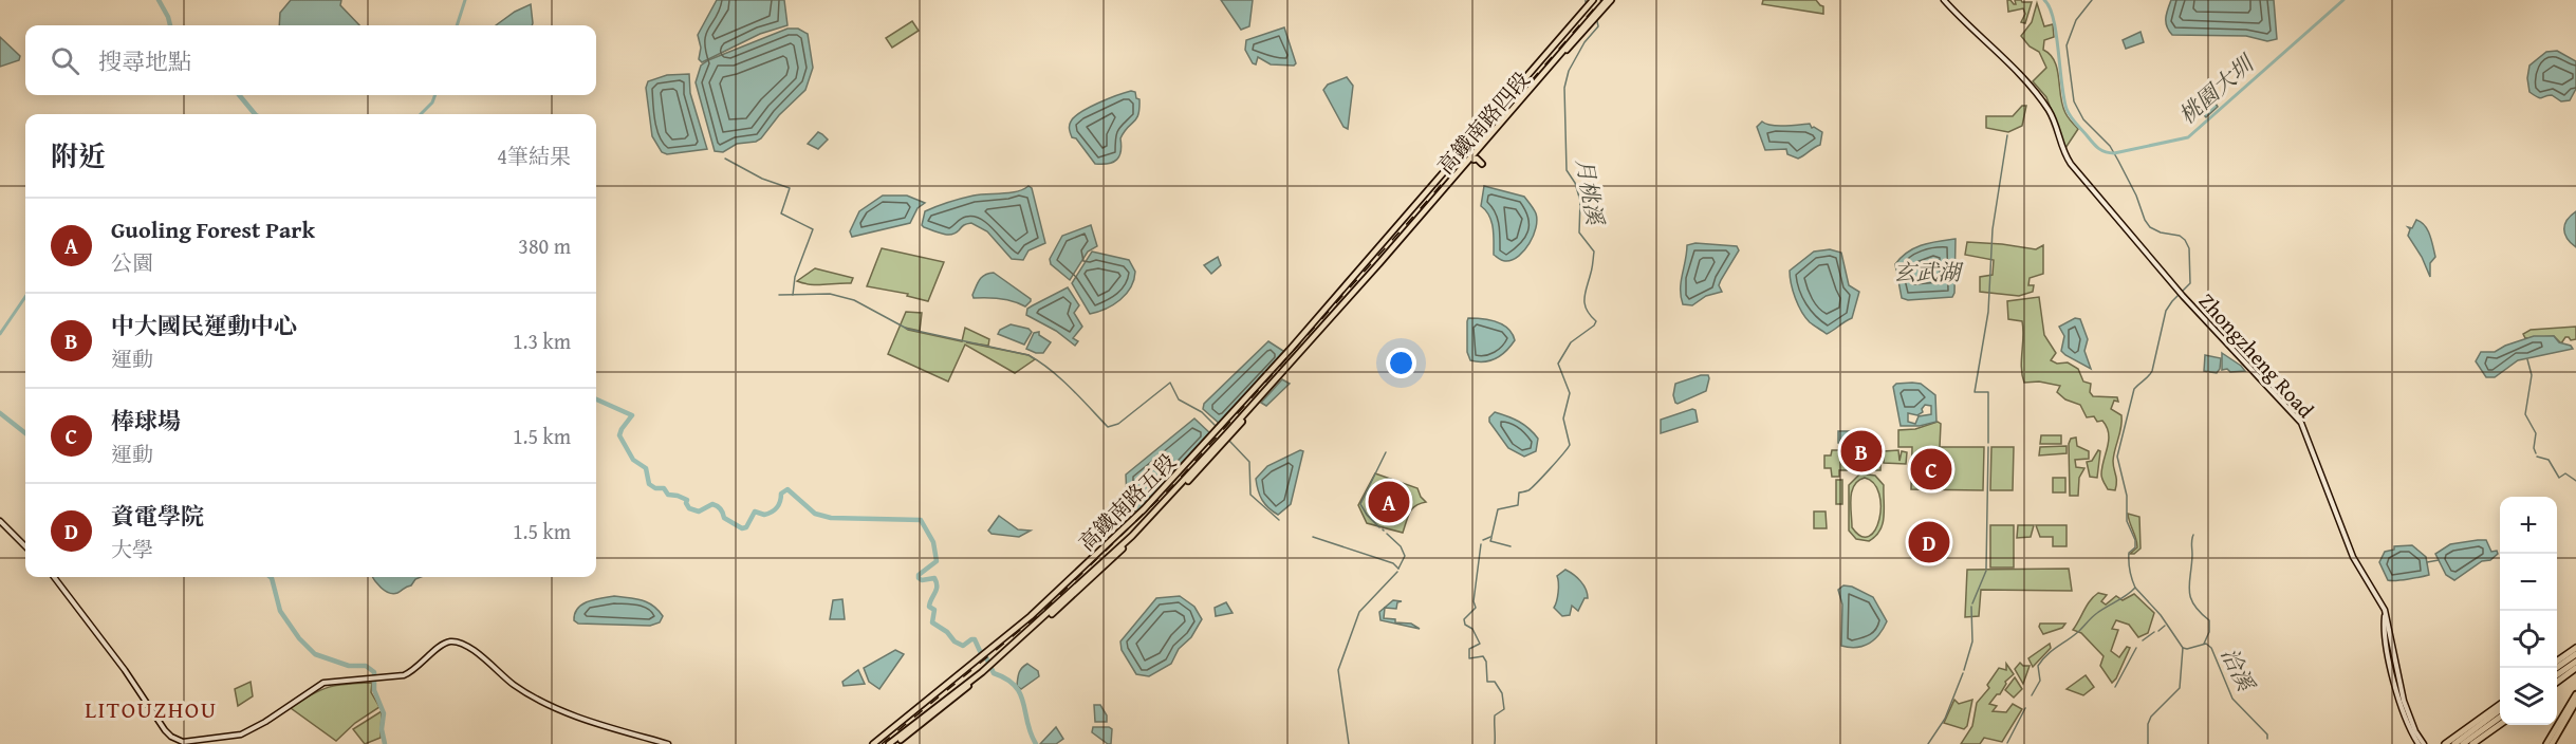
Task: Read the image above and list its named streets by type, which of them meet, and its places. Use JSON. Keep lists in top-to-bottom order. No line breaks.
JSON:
{"streets":{"main road":["高鐵南路四段","高鐵南路五段"]},"crossings":[["高鐵南路四段","高鐵南路五段"]],"districts":["LITOUZHOU"],"water":["桃園大圳","月桃溪","玄武湖","洽溪"],"page":{"search":"搜尋地點","heading":["附近","4筆結果"],"list":[{"mark":"A","name":"Guoling Forest Park","note":"公園","value":"380 m"},{"mark":"B","name":"中大國民運動中心","note":"運動","value":"1.3 km"},{"mark":"C","name":"棒球場","note":"運動","value":"1.5 km"},{"mark":"D","name":"資電學院","note":"大學","value":"1.5 km"}],"pins":["B","C","A","D"],"map_buttons":["+","−"]}}
